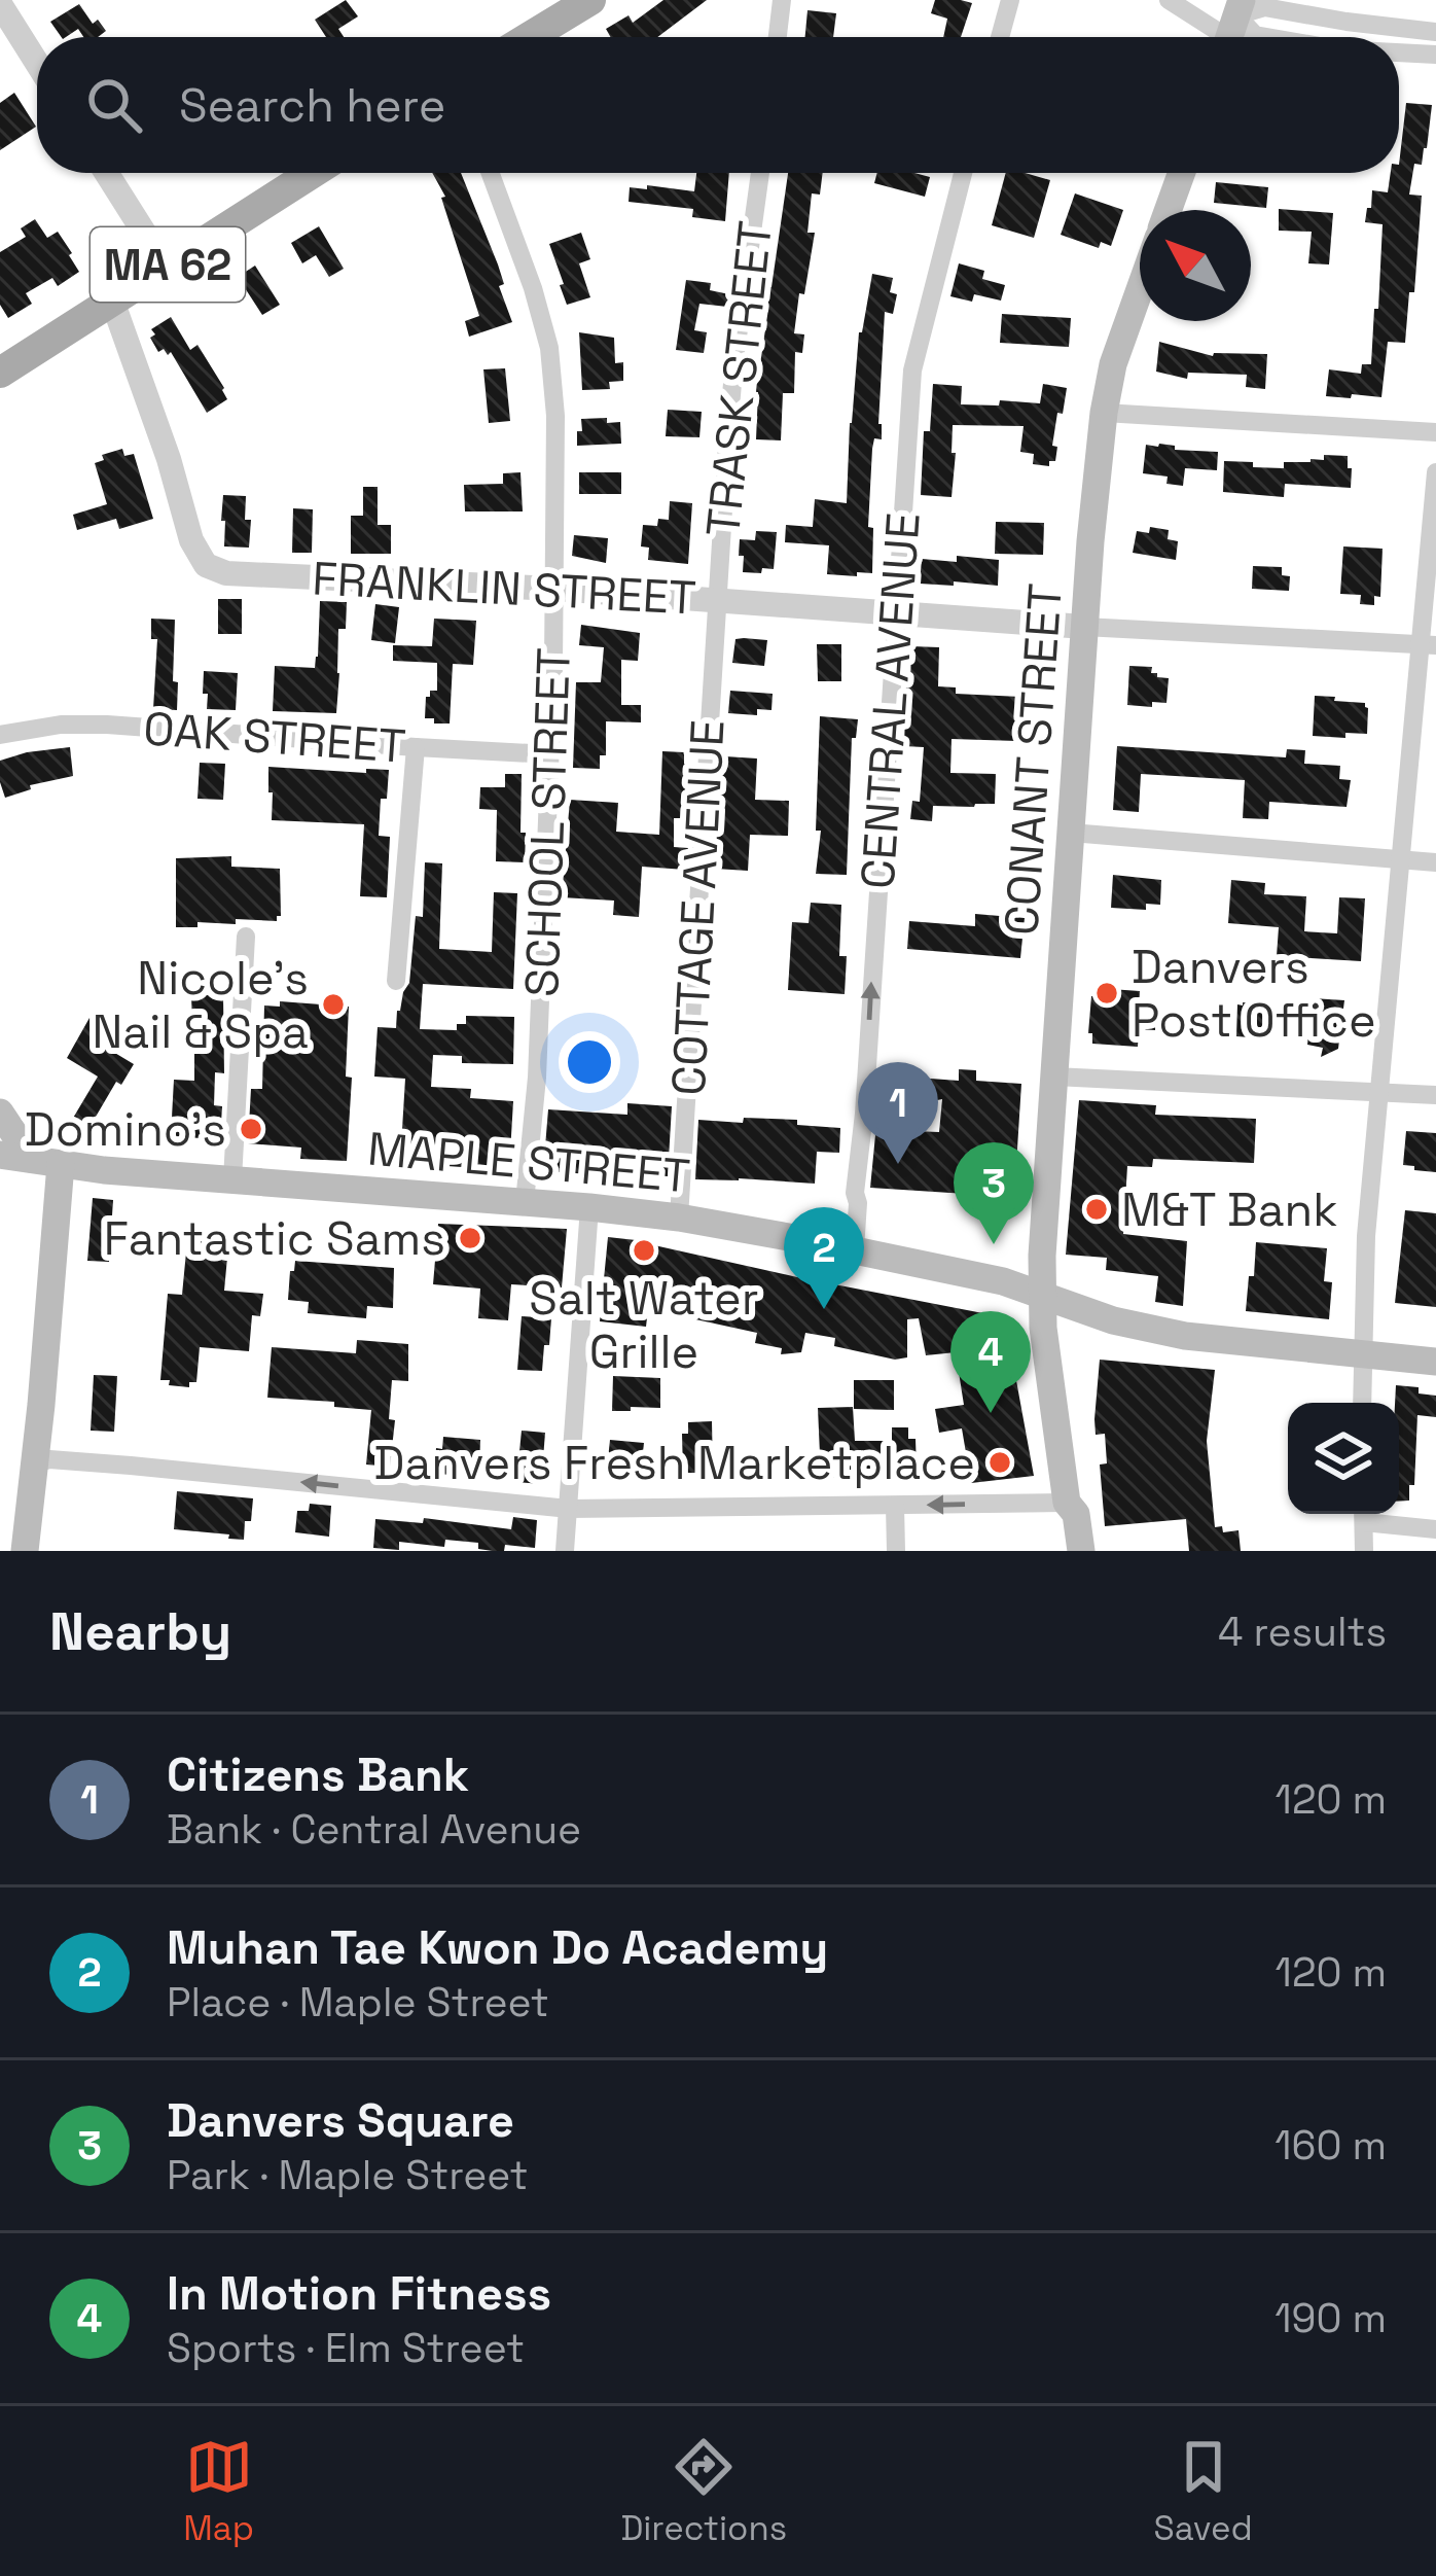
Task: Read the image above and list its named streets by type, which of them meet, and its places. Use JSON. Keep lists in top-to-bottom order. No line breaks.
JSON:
{"streets":{"main road":["MA 62","CONANT STREET","MAPLE STREET"],"street":["TRASK STREET","FRANKLIN STREET","CENTRAL AVENUE","OAK STREET","SCHOOL STREET","COTTAGE AVENUE"]},"crossings":[["MA 62","FRANKLIN STREET"],["TRASK STREET","FRANKLIN STREET"],["TRASK STREET","COTTAGE AVENUE"],["FRANKLIN STREET","CENTRAL AVENUE"],["FRANKLIN STREET","CONANT STREET"],["FRANKLIN STREET","SCHOOL STREET"],["FRANKLIN STREET","COTTAGE AVENUE"],["CENTRAL AVENUE","MAPLE STREET"],["OAK STREET","SCHOOL STREET"],["CONANT STREET","MAPLE STREET"],["SCHOOL STREET","MAPLE STREET"],["COTTAGE AVENUE","MAPLE STREET"]],"one_way":["CENTRAL AVENUE"],"places":["Danvers Post Office","Nicole’s Nail & Spa","Domino's","M&T Bank","Fantastic Sams","Salt Water Grille","Danvers Fresh Marketplace"],"north":"top left","page":{"search":"Search here","pins":["1","3","2","4"],"heading":["Nearby","4 results"],"list":[{"mark":"1","name":"Citizens Bank","note":"Bank · Central Avenue","value":"120 m"},{"mark":"2","name":"Muhan Tae Kwon Do Academy","note":"Place · Maple Street","value":"120 m"},{"mark":"3","name":"Danvers Square","note":"Park · Maple Street","value":"160 m"},{"mark":"4","name":"In Motion Fitness","note":"Sports · Elm Street","value":"190 m"}],"nav":["Map","Directions","Saved"]}}
